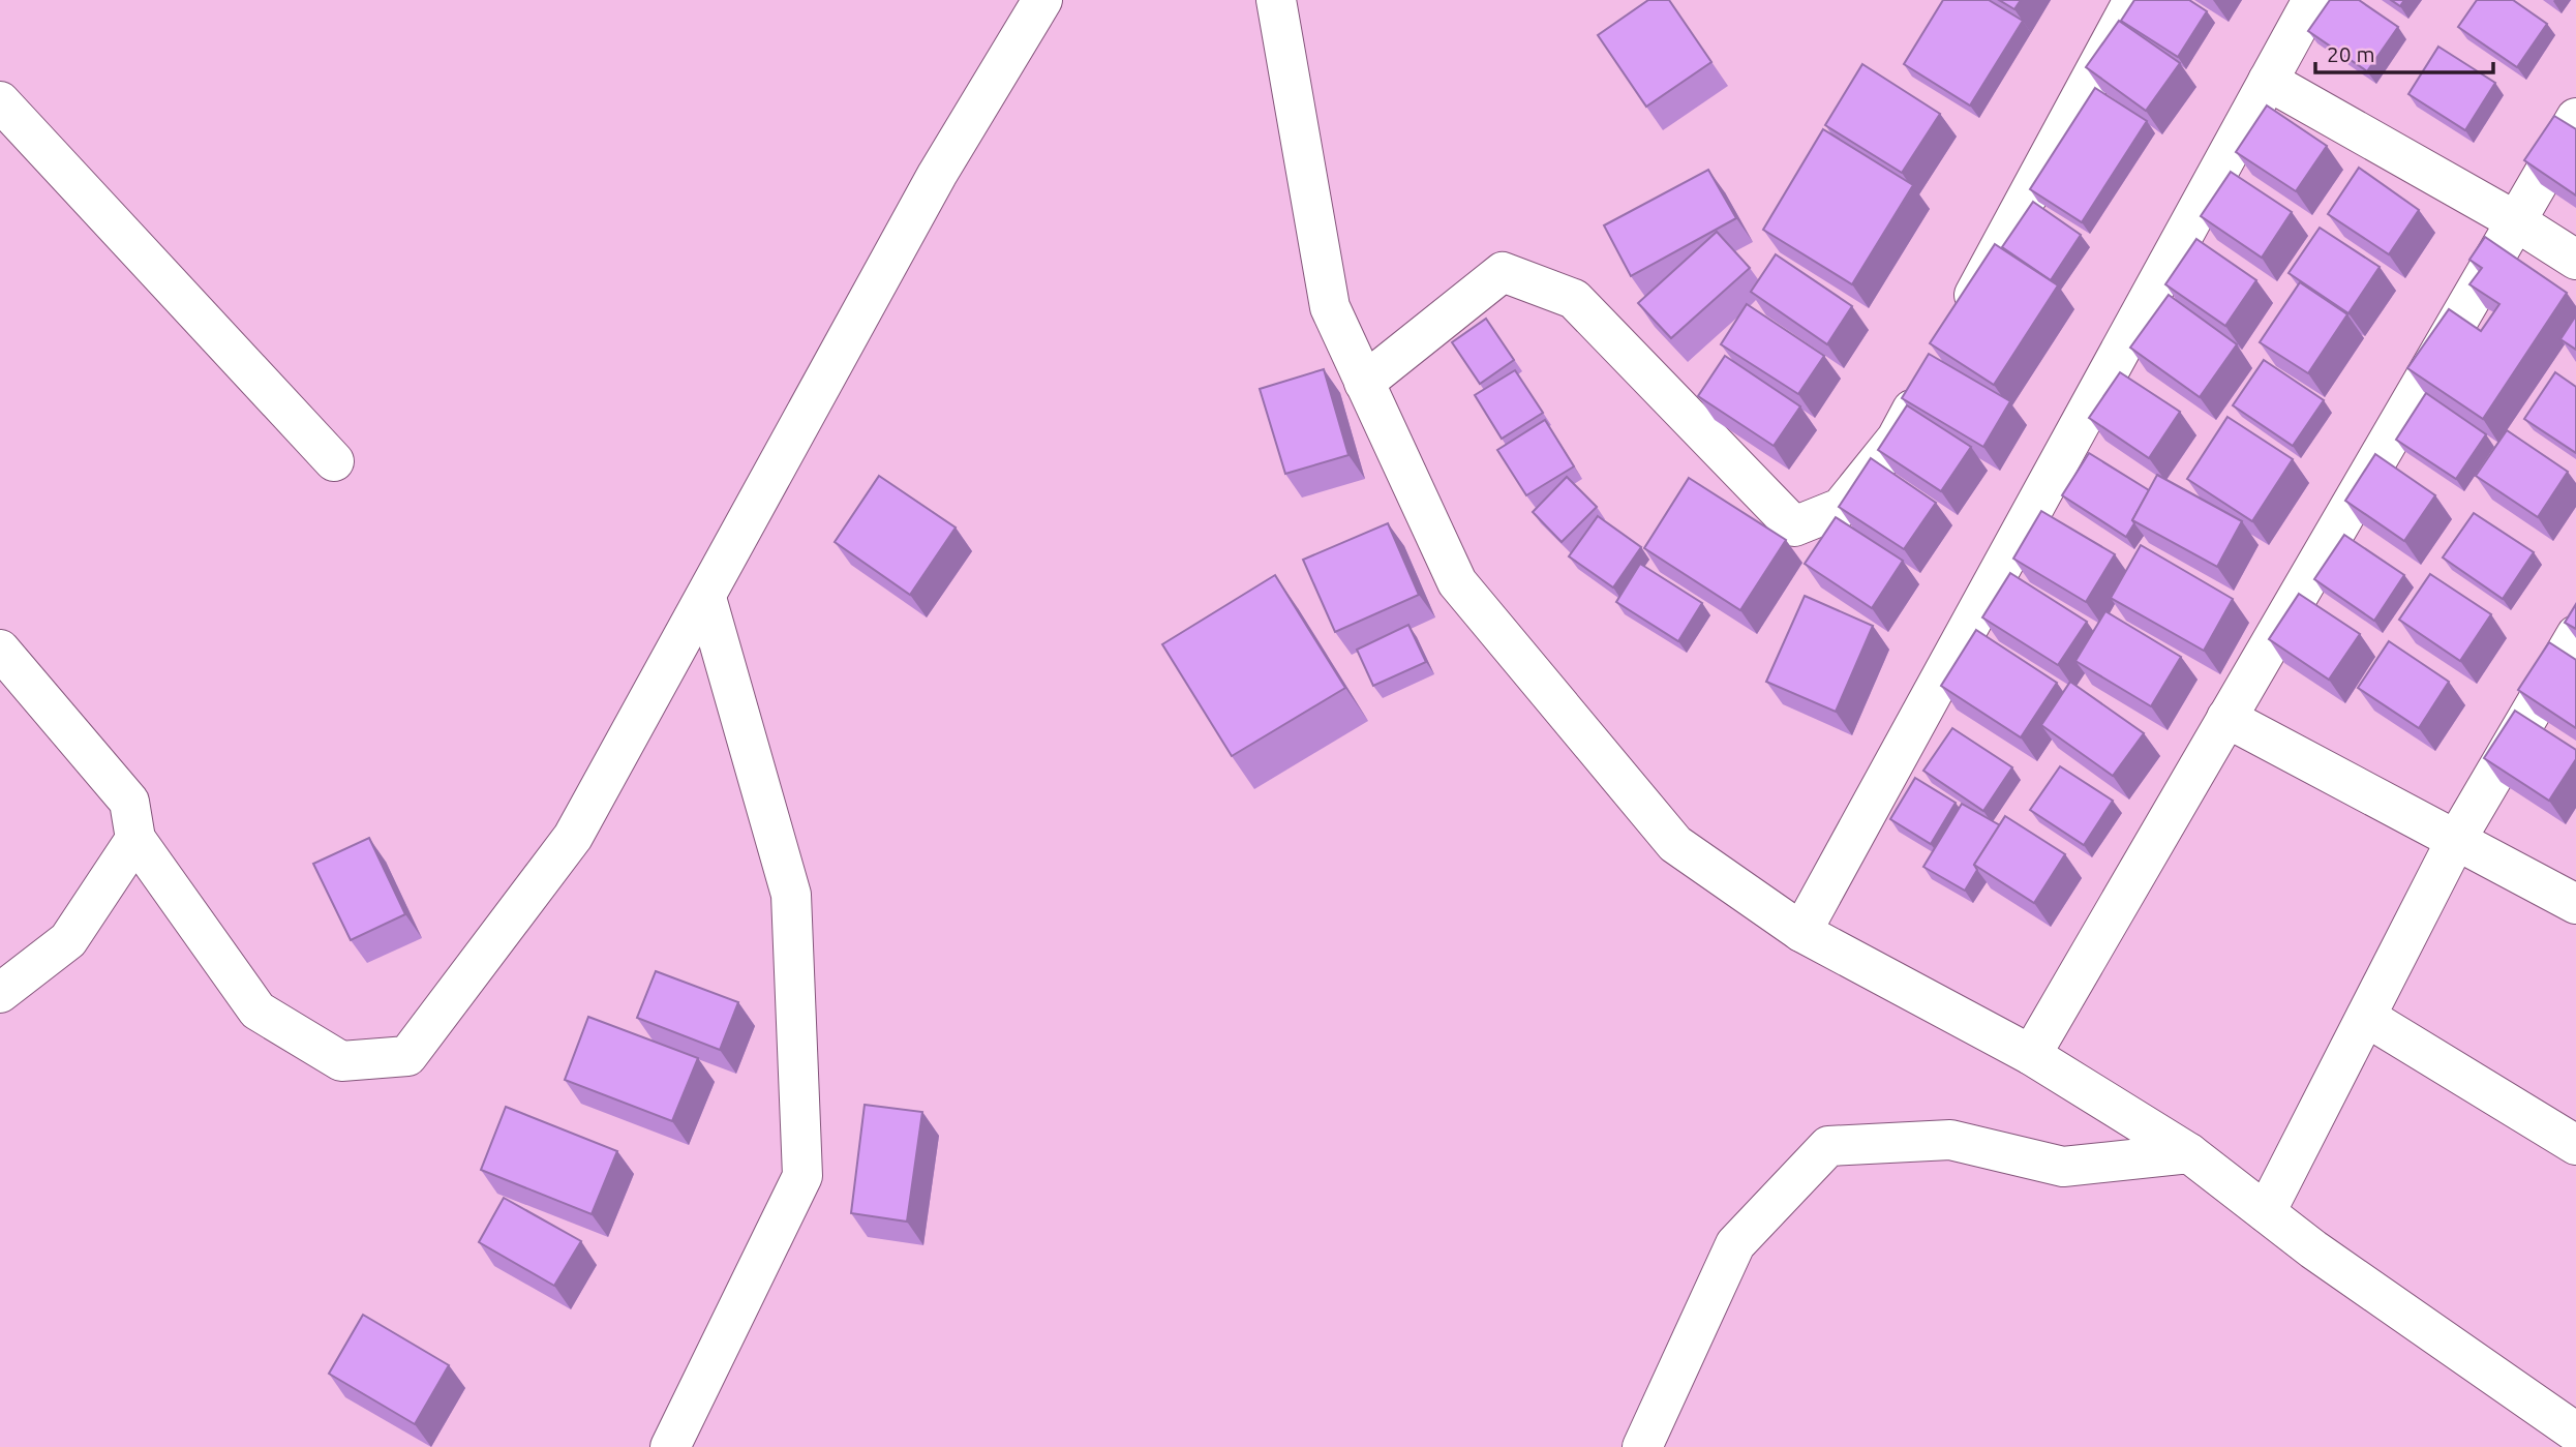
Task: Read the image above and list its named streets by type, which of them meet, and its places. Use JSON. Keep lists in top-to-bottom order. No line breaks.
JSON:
{"scale_bar":"20 m"}
